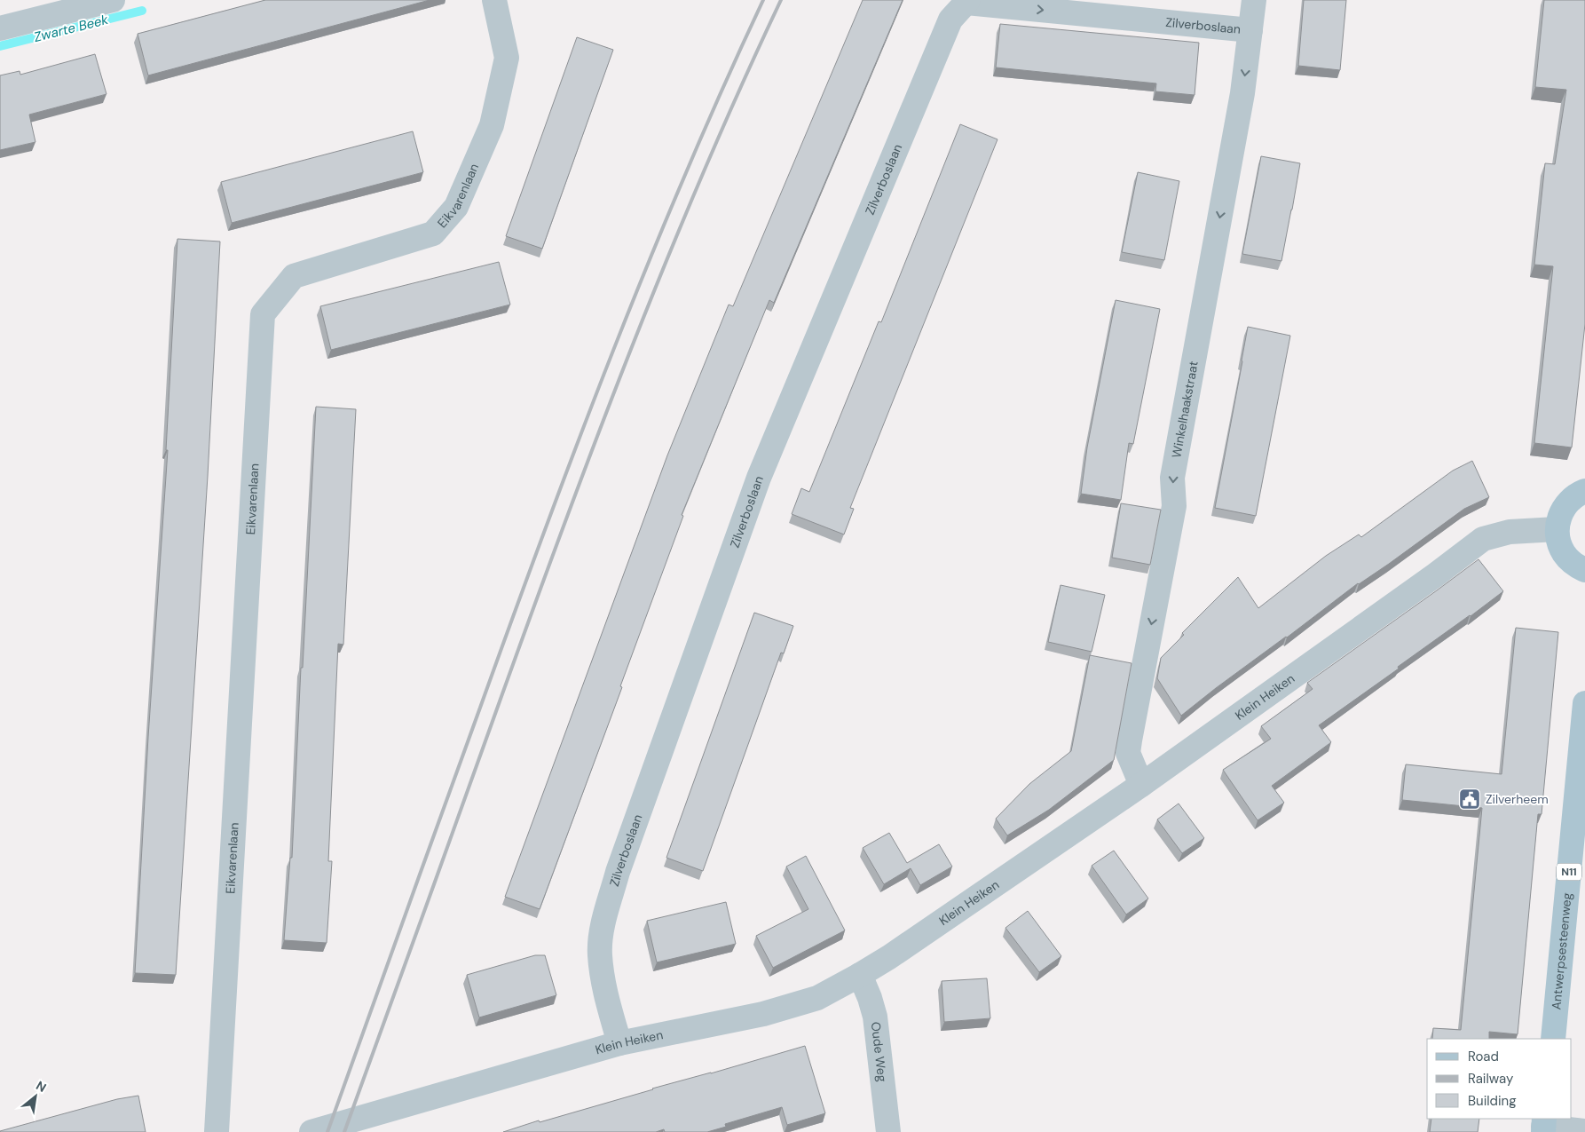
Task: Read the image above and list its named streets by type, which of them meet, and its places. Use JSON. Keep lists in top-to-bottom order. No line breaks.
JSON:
{"streets":{"main road":["N11","Antwerpsesteenweg"],"street":["Zilverboslaan","Eikvarenlaan","Winkelhaakstraat","Klein Heiken","Oude Weg"]},"crossings":[["Zilverboslaan","Winkelhaakstraat"],["Zilverboslaan","Klein Heiken"],["Winkelhaakstraat","Klein Heiken"],["Klein Heiken","Oude Weg"]],"one_way":["Winkelhaakstraat"],"water":["Zwarte Beek"],"places":{"public building":["Zilverheem"]},"legend":["Road","Railway","Building"],"north":"top right"}
